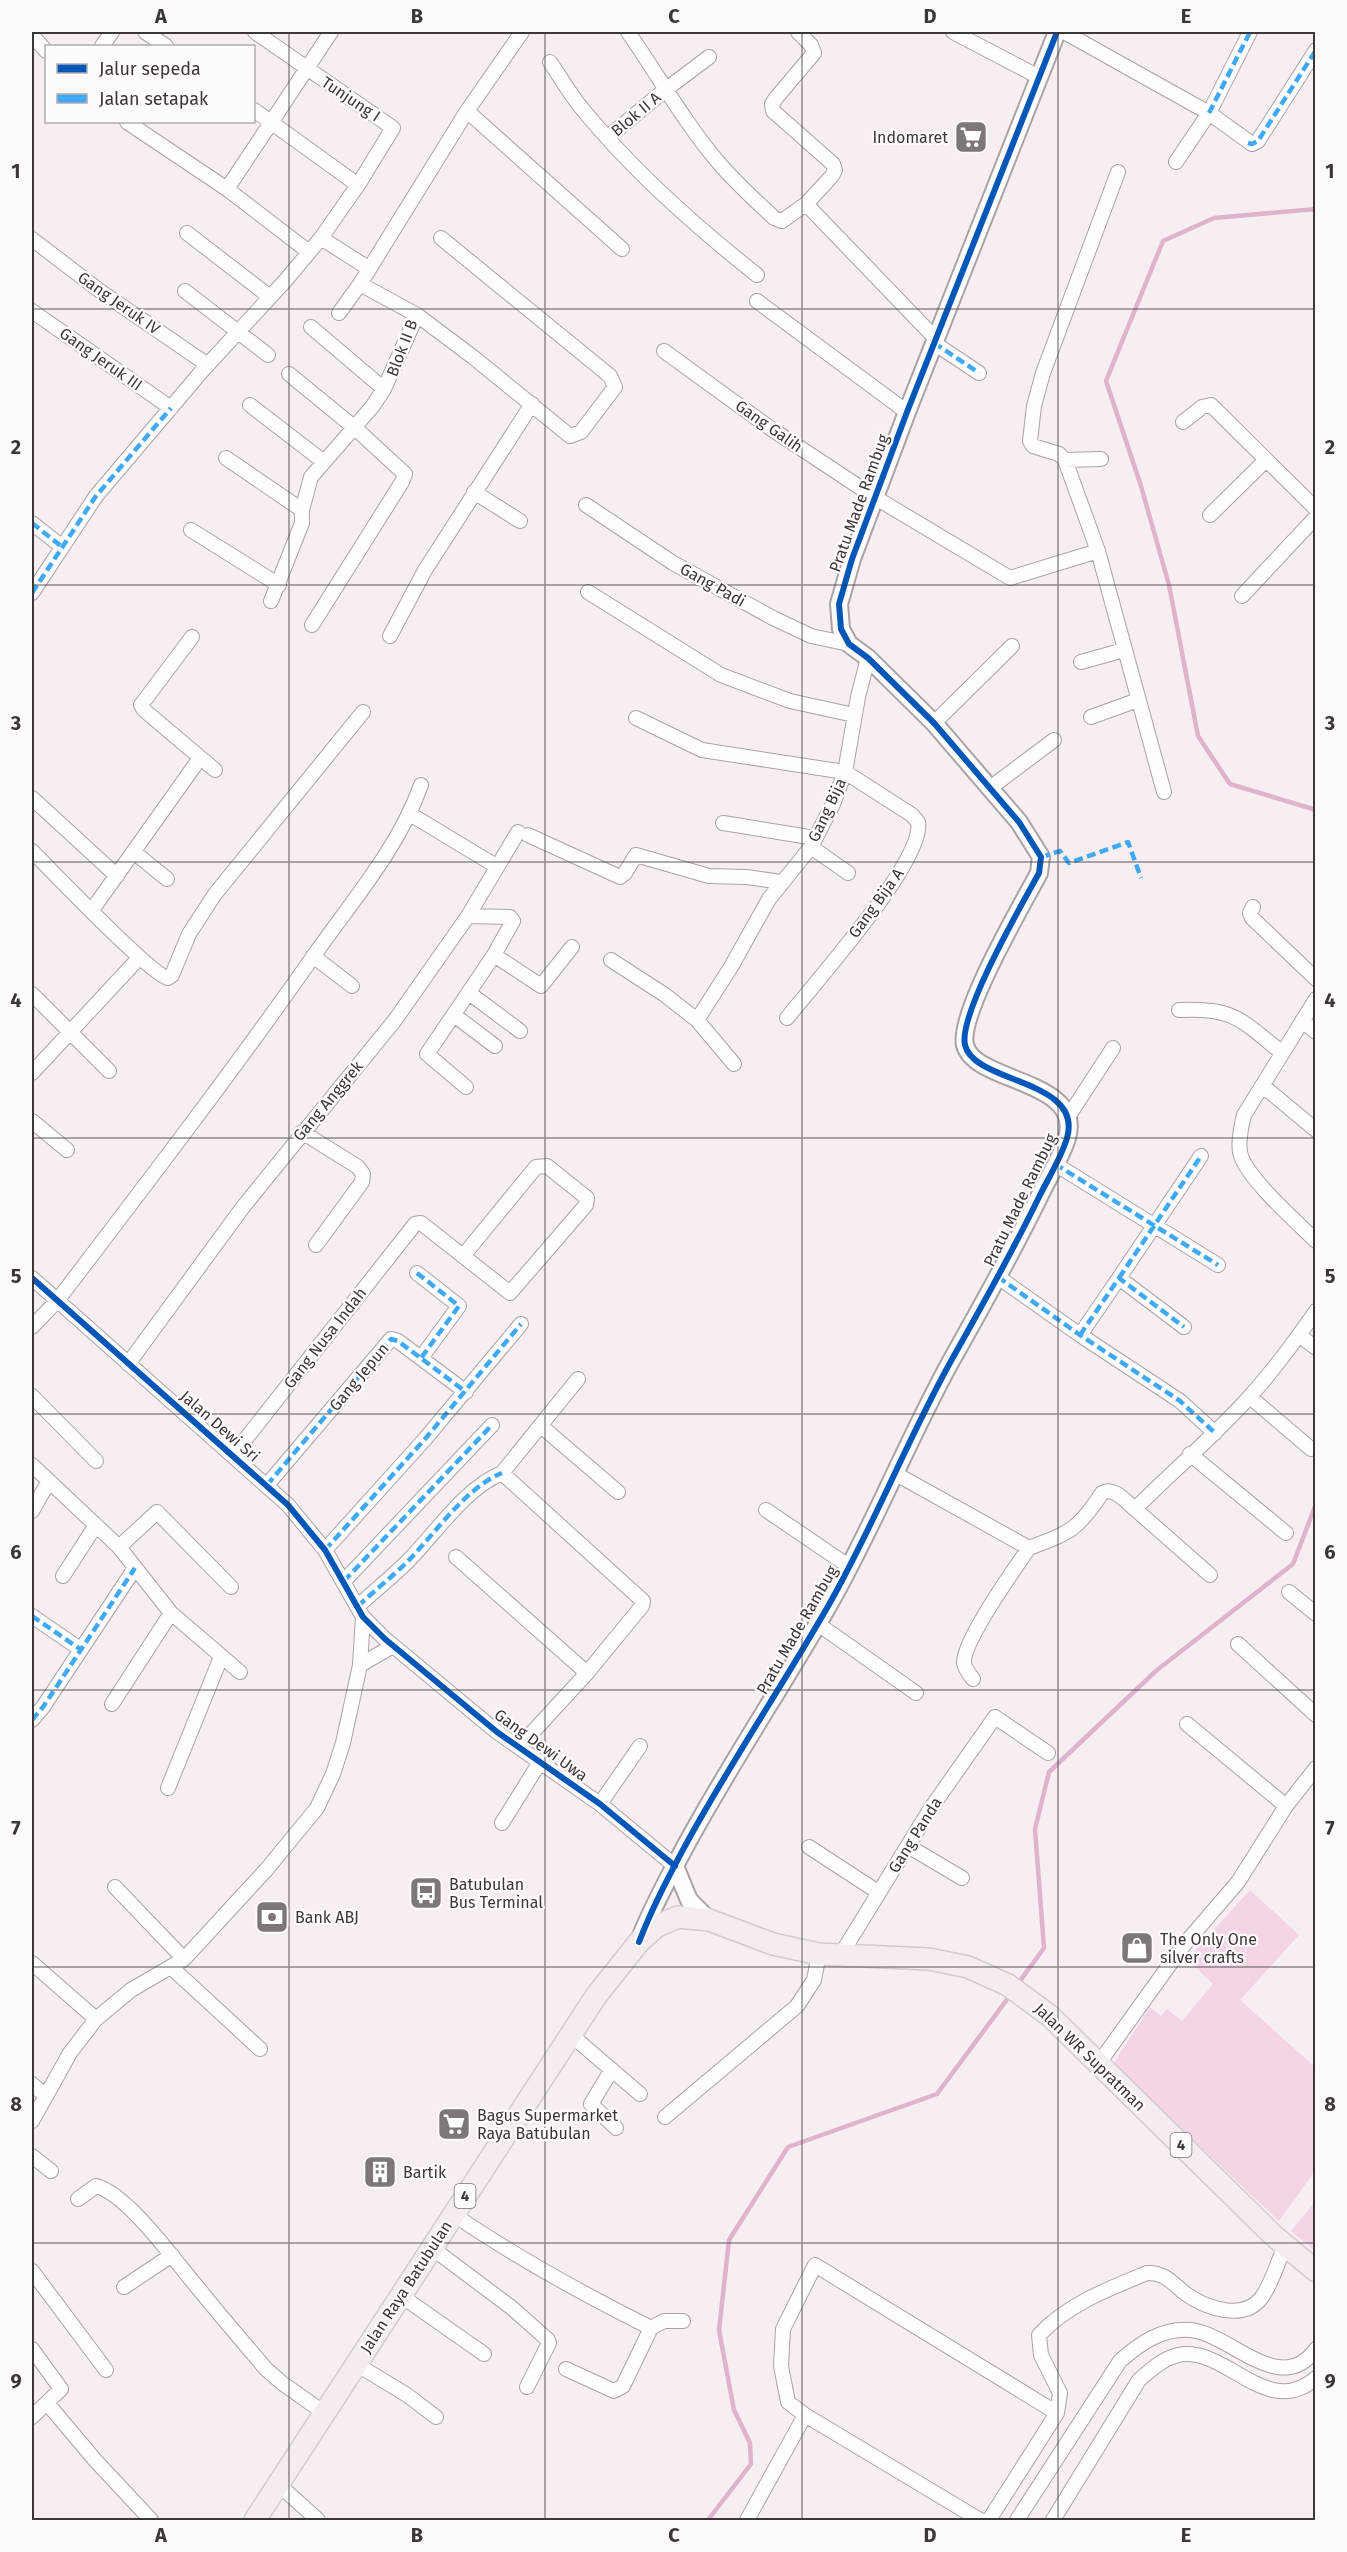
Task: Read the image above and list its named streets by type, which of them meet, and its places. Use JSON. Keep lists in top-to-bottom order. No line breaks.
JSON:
{"streets":{"highway":["Jalan WR Supratman","4","Jalan Raya Batubulan"],"street":["Tunjung I","Blok II A","Gang Jeruk IV","Blok II B","Gang Jeruk III","Gang Galih","Pratu Made Rambug","Gang Padi","Gang Bija","Gang Bija A","Gang Anggrek","Gang Nusa Indah","Gang Jepun","Jalan Dewi Sri","Gang Dewi Uwa","Gang Panda"]},"crossings":[["Gang Galih","Pratu Made Rambug"],["Pratu Made Rambug","Gang Padi"],["Pratu Made Rambug","Gang Bija"],["Pratu Made Rambug","Gang Dewi Uwa"],["Pratu Made Rambug","Jalan Raya Batubulan"],["Gang Bija","Gang Bija A"],["Gang Bija","Gang Anggrek"],["Gang Anggrek","Jalan Dewi Sri"],["Gang Nusa Indah","Jalan Dewi Sri"],["Gang Jepun","Jalan Dewi Sri"],["Jalan Dewi Sri","Gang Dewi Uwa"],["Gang Panda","Jalan WR Supratman"],["Jalan WR Supratman","Jalan Raya Batubulan"]],"places":{"supermarket":["Indomaret","Bagus Supermarket Raya Batubulan"],"bus stop":["Batubulan Bus Terminal"],"bank":["Bank ABJ"],"shop":["The Only One silver crafts"],"building":["Bartik"]},"legend":["Jalur sepeda","Jalan setapak"],"grid":{"columns":["A","B","C","D","E"],"rows":["1","2","3","4","5","6","7","8","9"]}}
